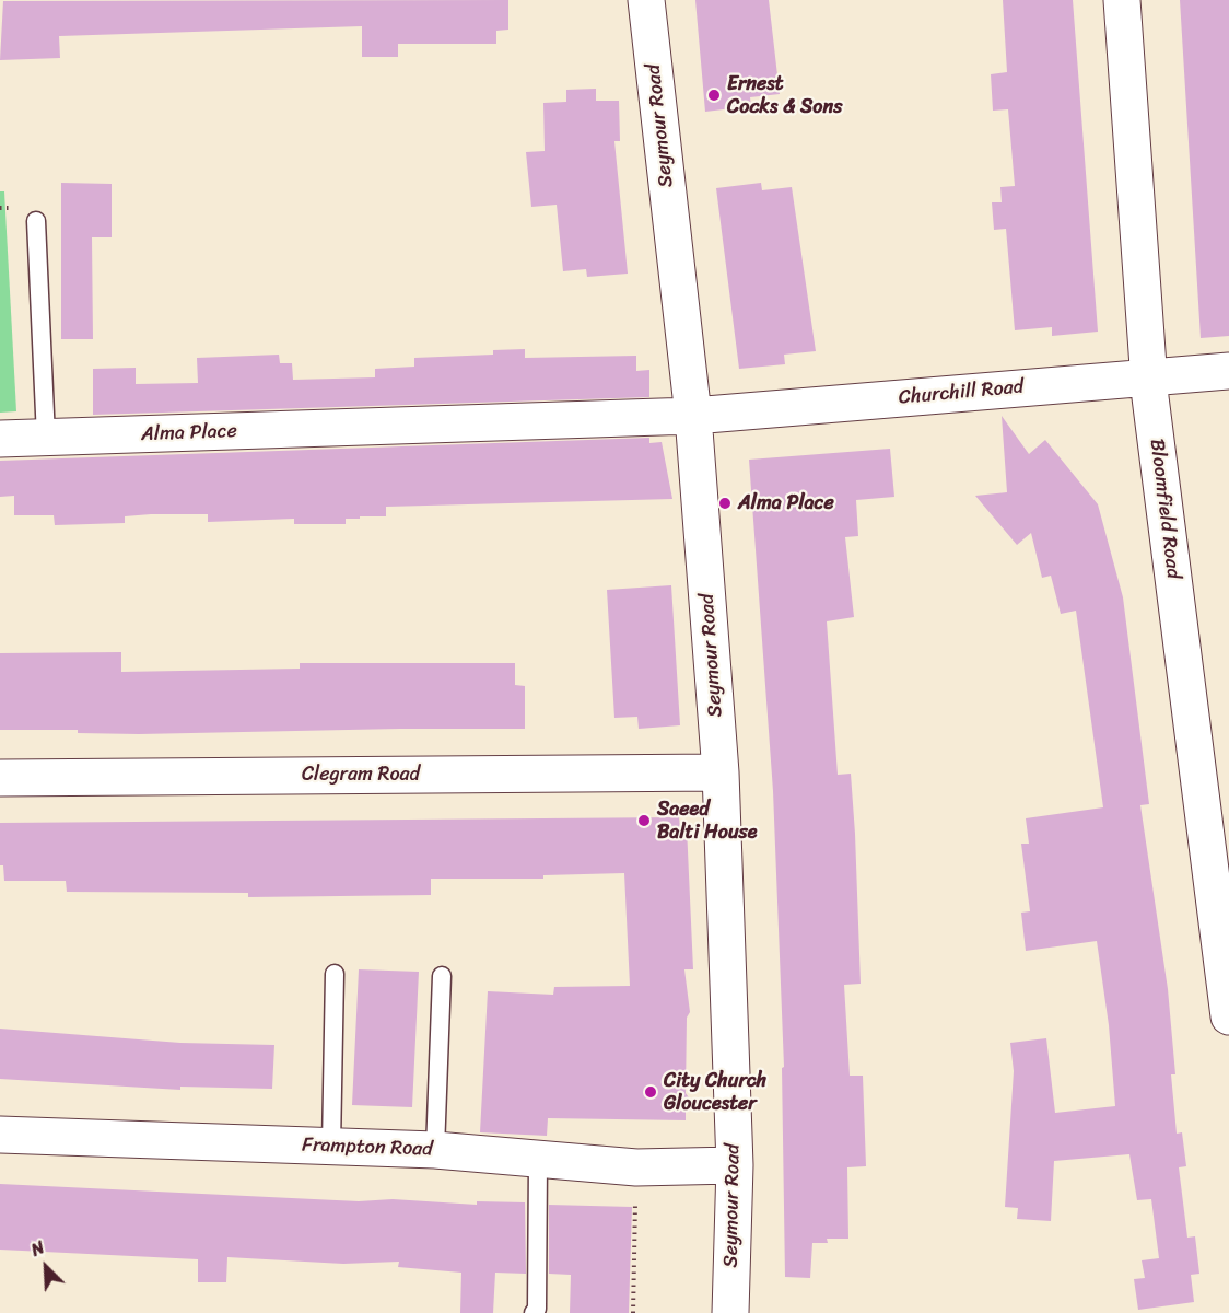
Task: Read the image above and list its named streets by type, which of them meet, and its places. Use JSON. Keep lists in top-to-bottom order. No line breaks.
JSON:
{"streets":{"street":["Seymour Road","Churchill Road","Alma Place","Bloomfield Road","Clegram Road","Frampton Road"]},"crossings":[["Seymour Road","Churchill Road"],["Seymour Road","Alma Place"],["Seymour Road","Clegram Road"],["Seymour Road","Frampton Road"],["Churchill Road","Alma Place"],["Churchill Road","Bloomfield Road"]],"places":["Ernest Cocks & Sons","Alma Place","Saeed Balti House","City Church Gloucester"],"north":"top left"}
